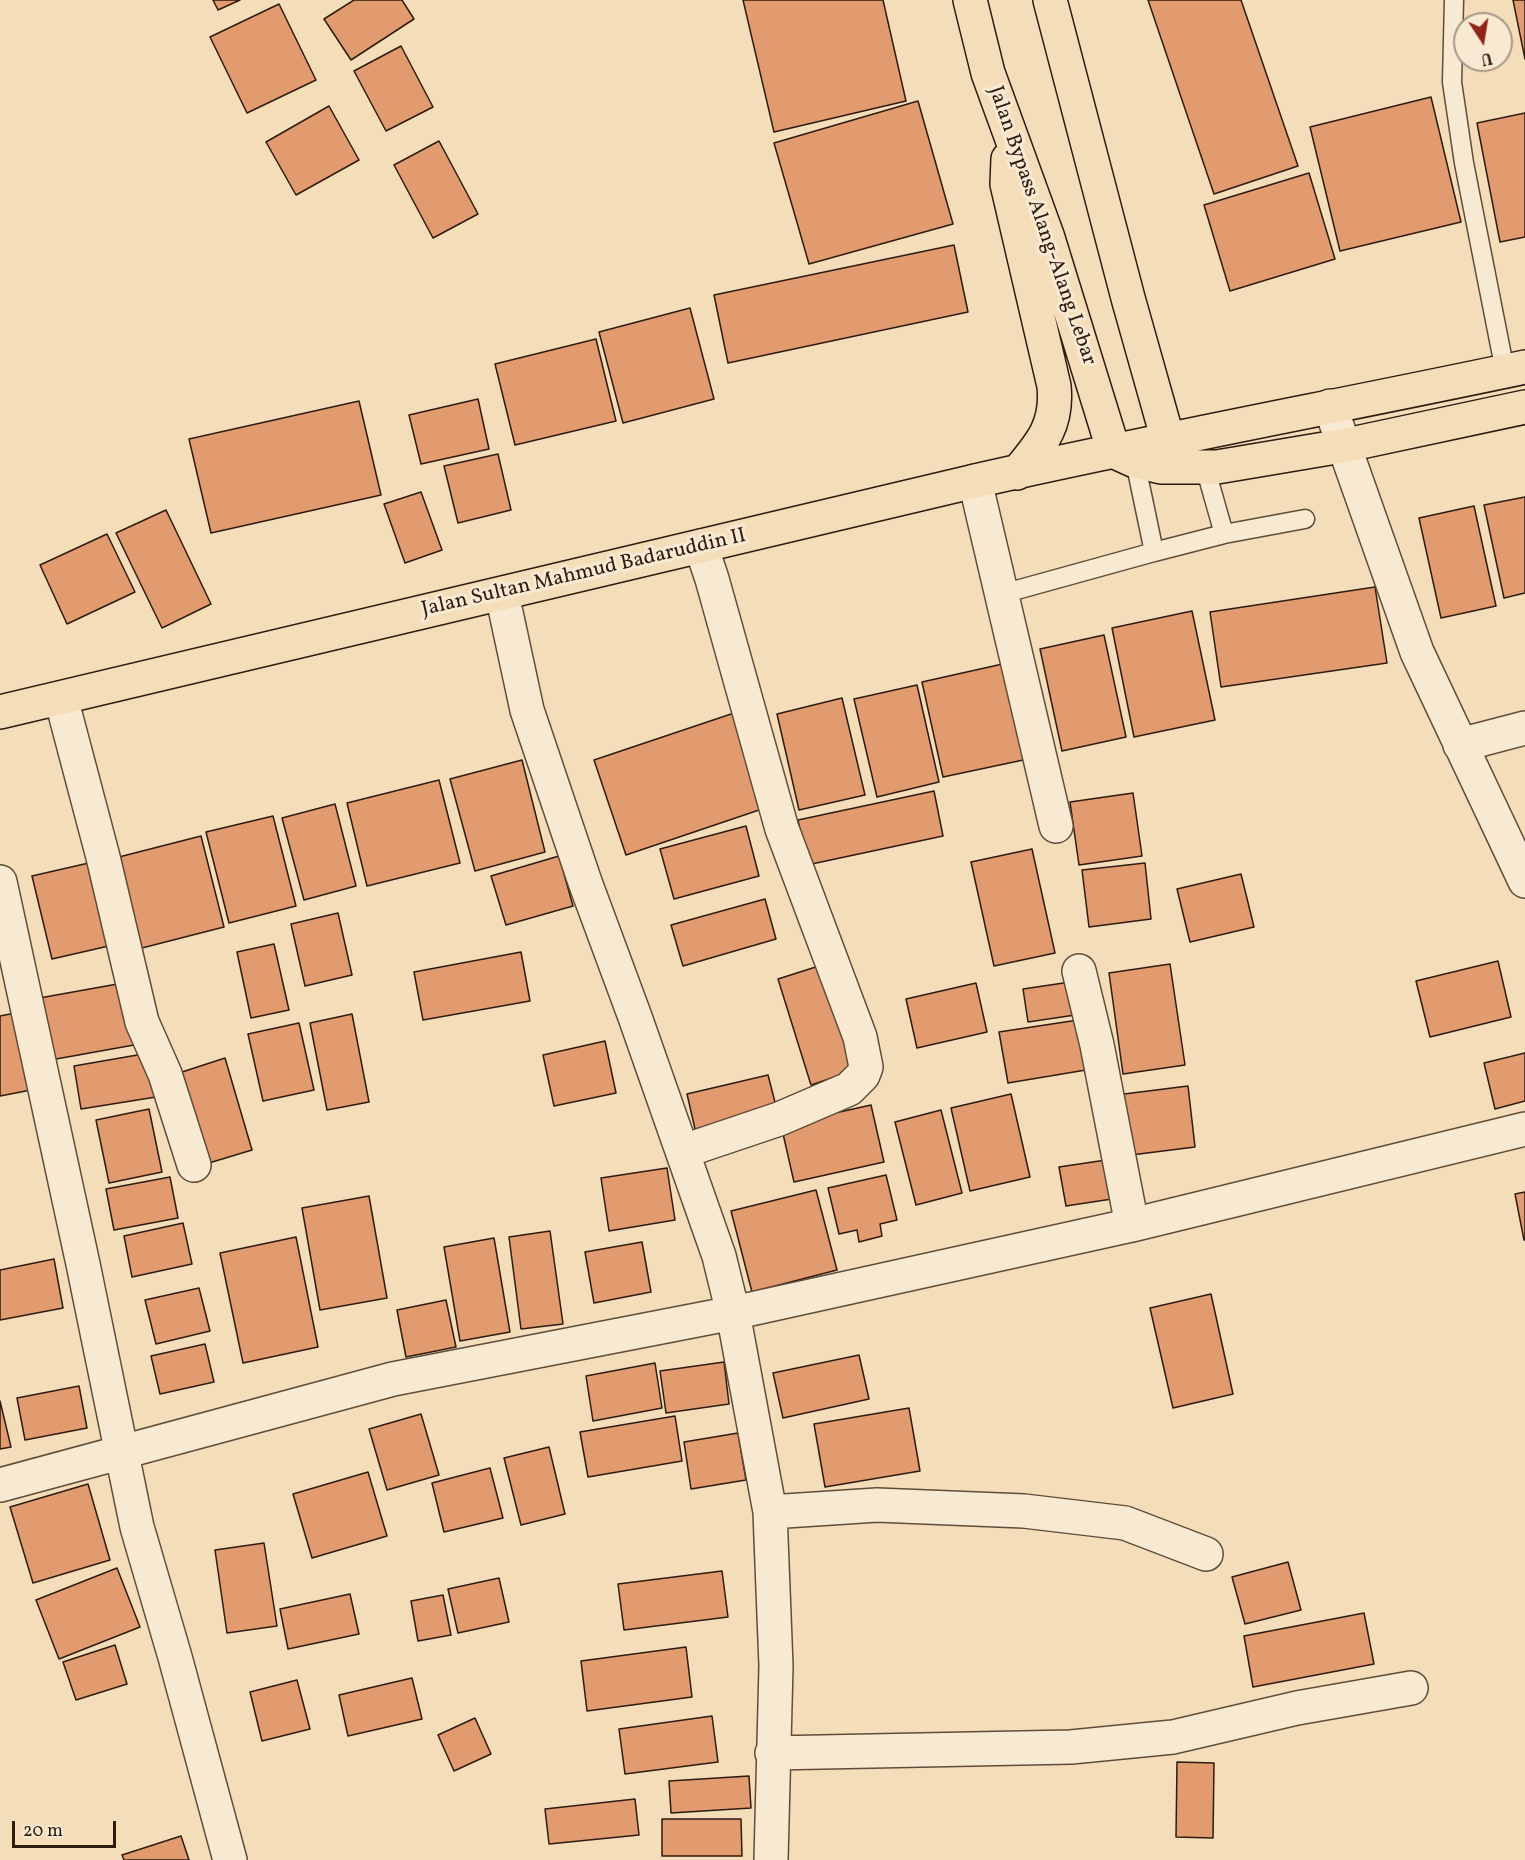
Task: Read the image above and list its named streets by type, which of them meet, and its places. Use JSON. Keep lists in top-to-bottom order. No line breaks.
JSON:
{"streets":{"highway":["Jalan Bypass Alang-Alang Lebar","Jalan Sultan Mahmud Badaruddin II"]},"crossings":[["Jalan Bypass Alang-Alang Lebar","Jalan Sultan Mahmud Badaruddin II"]],"scale_bar":"20 m","north":"bottom"}
